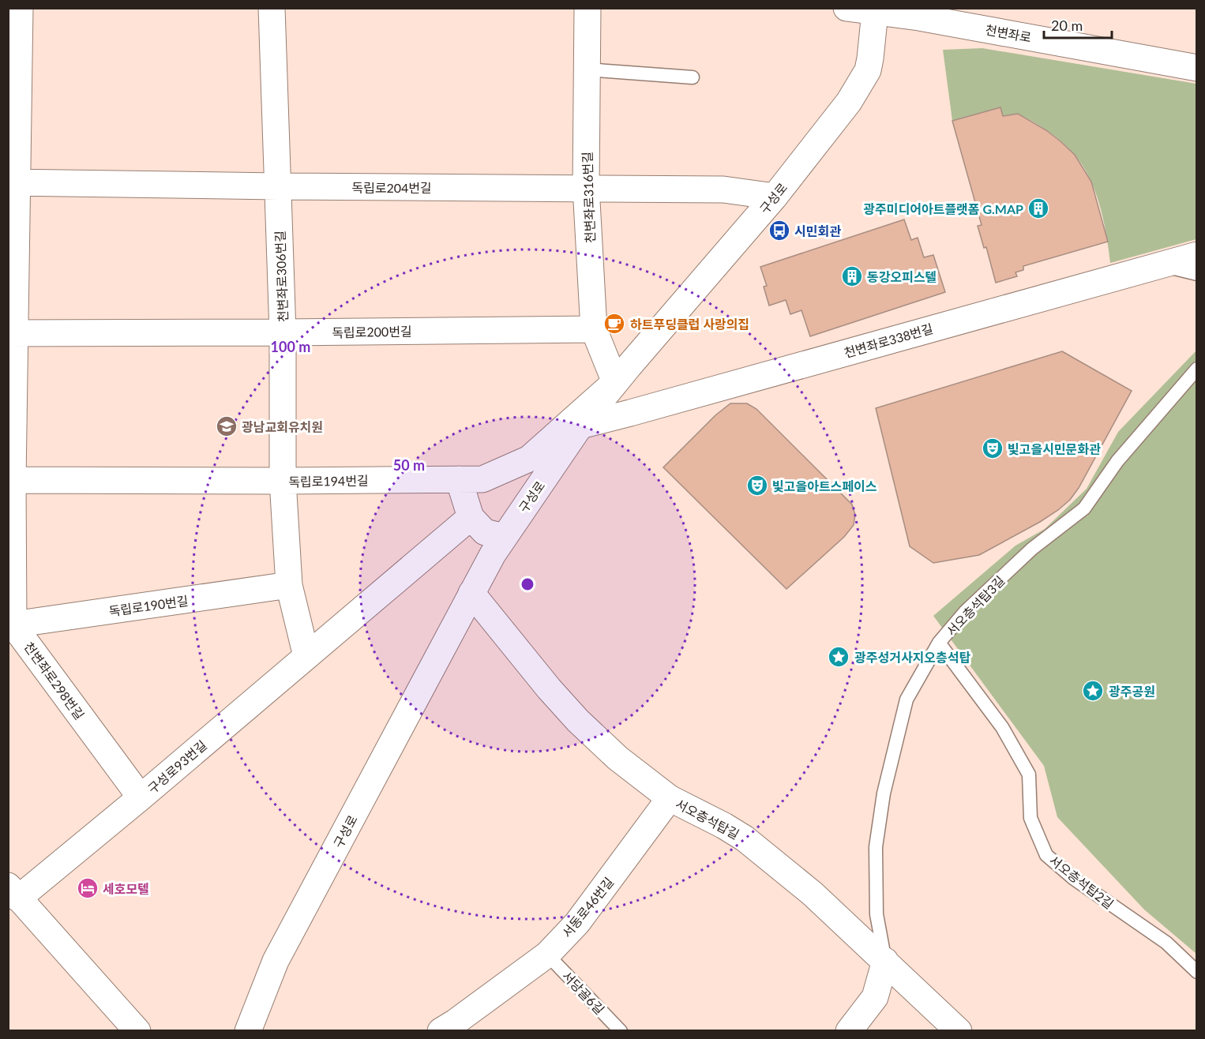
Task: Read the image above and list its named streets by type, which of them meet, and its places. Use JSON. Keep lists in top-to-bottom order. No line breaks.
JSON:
{"streets":{"street":["천변좌로","독립로204번길","천변좌로316번길","구성로","천변좌로306번길","독립로200번길","천변좌로338번길","독립로194번길","독립로190번길","천변좌로298번길","구성로93번길","서오층석탑길","서동로46번길"],"lane":["서오층석탑3길","서오층석탑2길","서당골6길"]},"crossings":[["천변좌로","구성로"],["독립로204번길","천변좌로316번길"],["독립로204번길","구성로"],["독립로204번길","천변좌로306번길"],["천변좌로316번길","구성로"],["천변좌로316번길","독립로200번길"],["천변좌로316번길","독립로194번길"],["구성로","천변좌로338번길"],["구성로","독립로194번길"],["구성로","서오층석탑길"],["천변좌로306번길","독립로200번길"],["천변좌로306번길","독립로194번길"],["천변좌로306번길","독립로190번길"],["천변좌로306번길","구성로93번길"],["독립로190번길","천변좌로298번길"],["서오층석탑3길","서오층석탑길"],["서오층석탑3길","서오층석탑2길"],["천변좌로298번길","구성로93번길"],["서오층석탑길","서동로46번길"],["서동로46번길","서당골6길"]],"places":{"building":["광주미디어아트플랫폼 G.MAP","동강오피스텔"],"bus stop":["시민회관"],"cafe":["하트푸딩클럽 사랑의집"],"school or university":["광남교회유치원"],"theatre":["빛고을시민문화관","빛고을아트스페이스"],"place":["광주성거사지오층석탑","광주공원"],"hotel":["세호모텔"]},"scale_bar":"20 m","rings":["100 m","50 m"]}
